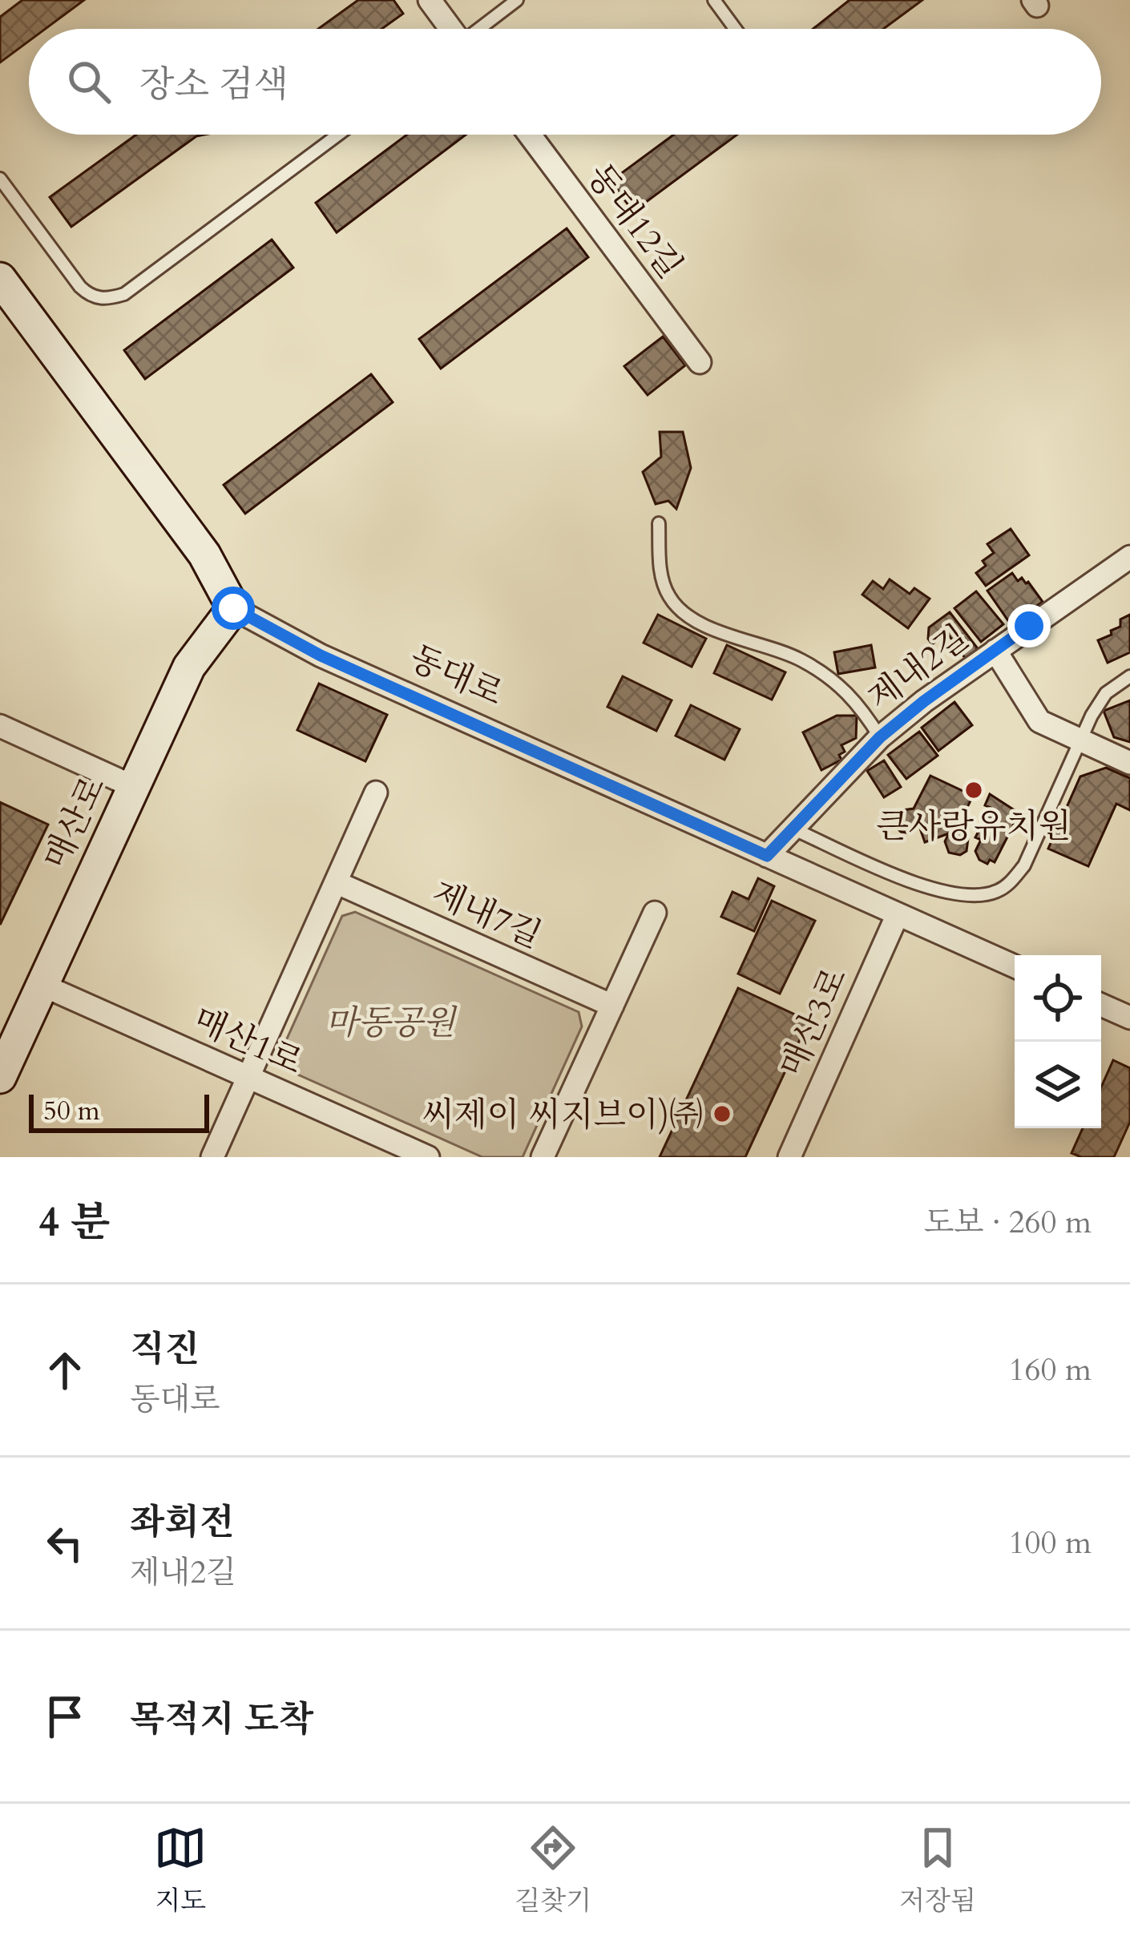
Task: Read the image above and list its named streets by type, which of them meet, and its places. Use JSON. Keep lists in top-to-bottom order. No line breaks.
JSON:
{"streets":{"street":["동대12길","제내2길","동대로","매산로","제내7길","매산3로","매산1로"]},"crossings":[["제내2길","동대로"],["동대로","매산로"],["동대로","매산3로"],["매산로","매산1로"]],"parks":["마동공원"],"places":["큰사랑유치원","씨제이 씨지브이)㈜"],"scale_bar":"50 m","page":{"search":"장소 검색","scale":"50 m","heading":["4 분","도보 · 260 m"],"list":[["직진","동대로","160 m"],["좌회전","제내2길","100 m"],"목적지 도착"],"nav":["지도","길찾기","저장됨"]}}
